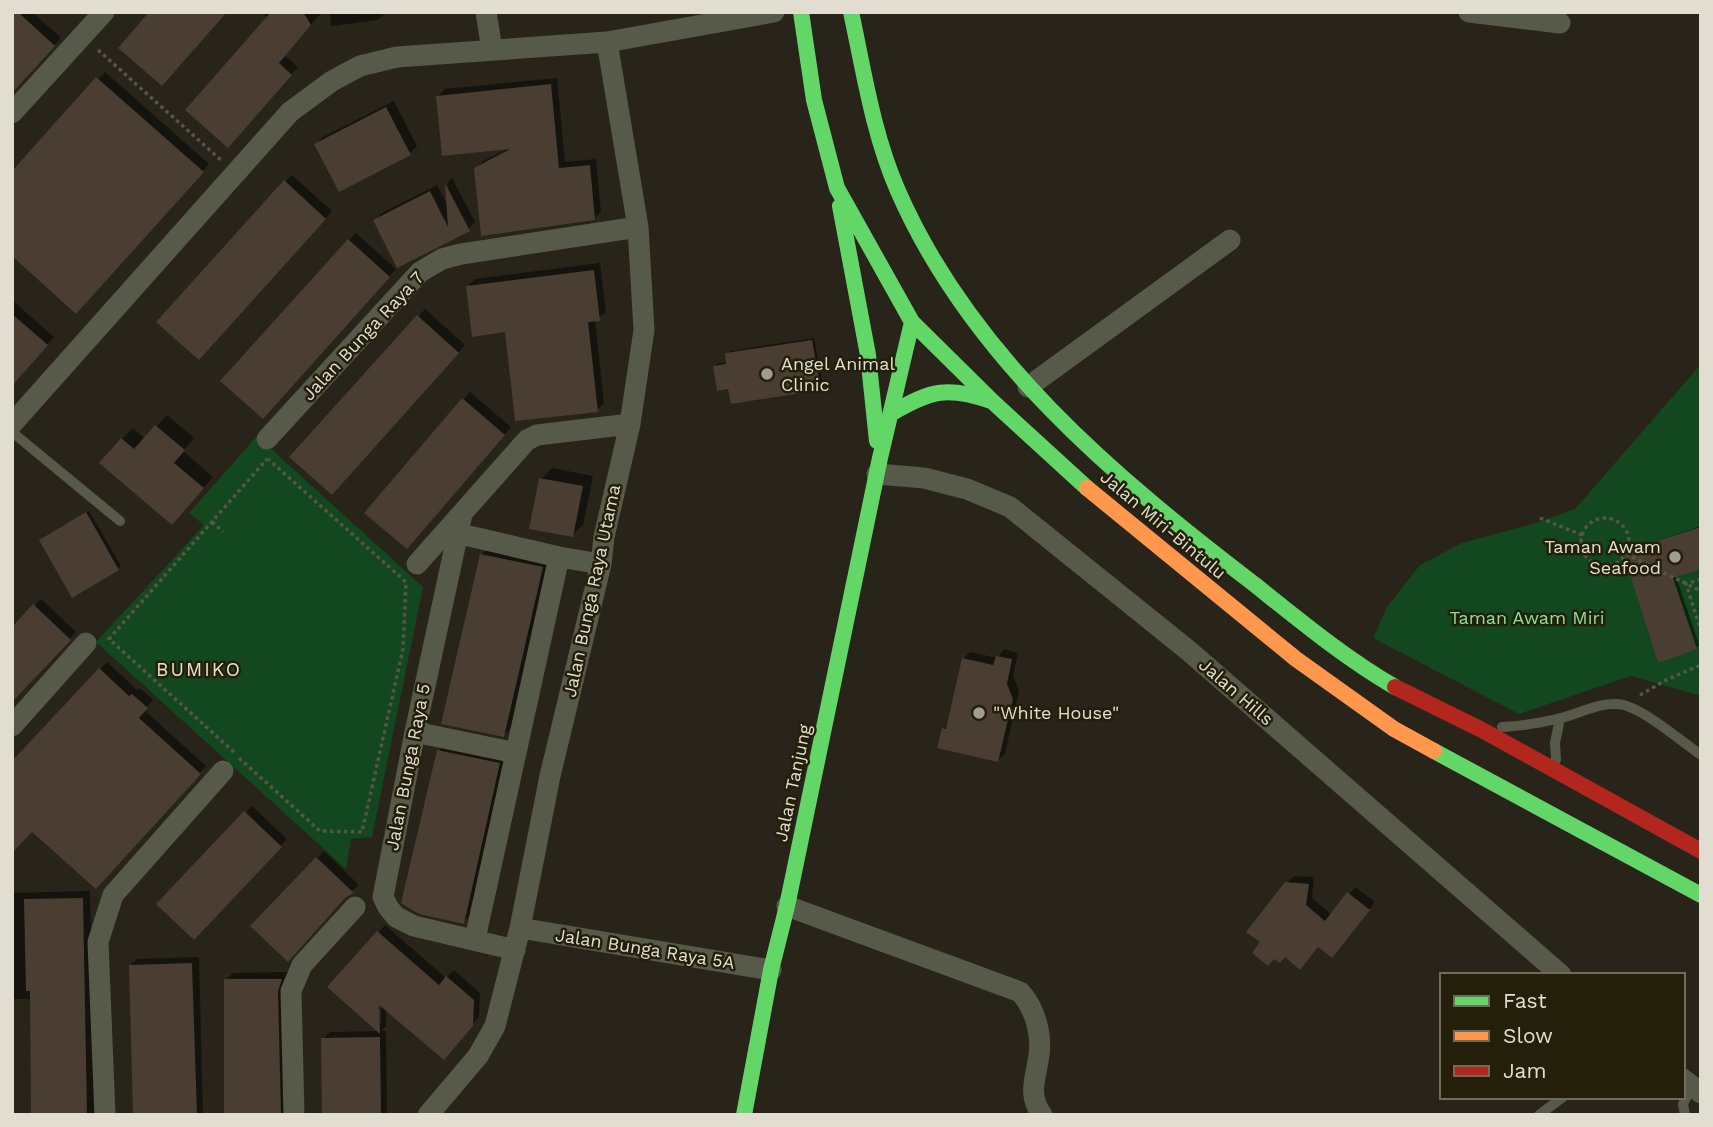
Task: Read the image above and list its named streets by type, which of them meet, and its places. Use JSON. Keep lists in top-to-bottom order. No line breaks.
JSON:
{"streets":{"main road":["Jalan Miri-Bintulu","Jalan Tanjung"],"street":["Jalan Bunga Raya 7","Jalan Bunga Raya Utama","Jalan Hills","Jalan Bunga Raya 5","Jalan Bunga Raya 5A"]},"crossings":[["Jalan Bunga Raya 7","Jalan Bunga Raya Utama"],["Jalan Miri-Bintulu","Jalan Tanjung"],["Jalan Bunga Raya Utama","Jalan Bunga Raya 5"],["Jalan Bunga Raya Utama","Jalan Bunga Raya 5A"],["Jalan Hills","Jalan Tanjung"],["Jalan Tanjung","Jalan Bunga Raya 5A"]],"districts":["BUMIKO"],"parks":["Taman Awam Miri"],"places":["Angel Animal Clinic","Taman Awam Seafood","\"White House\""],"legend":["Fast","Slow","Jam"]}
